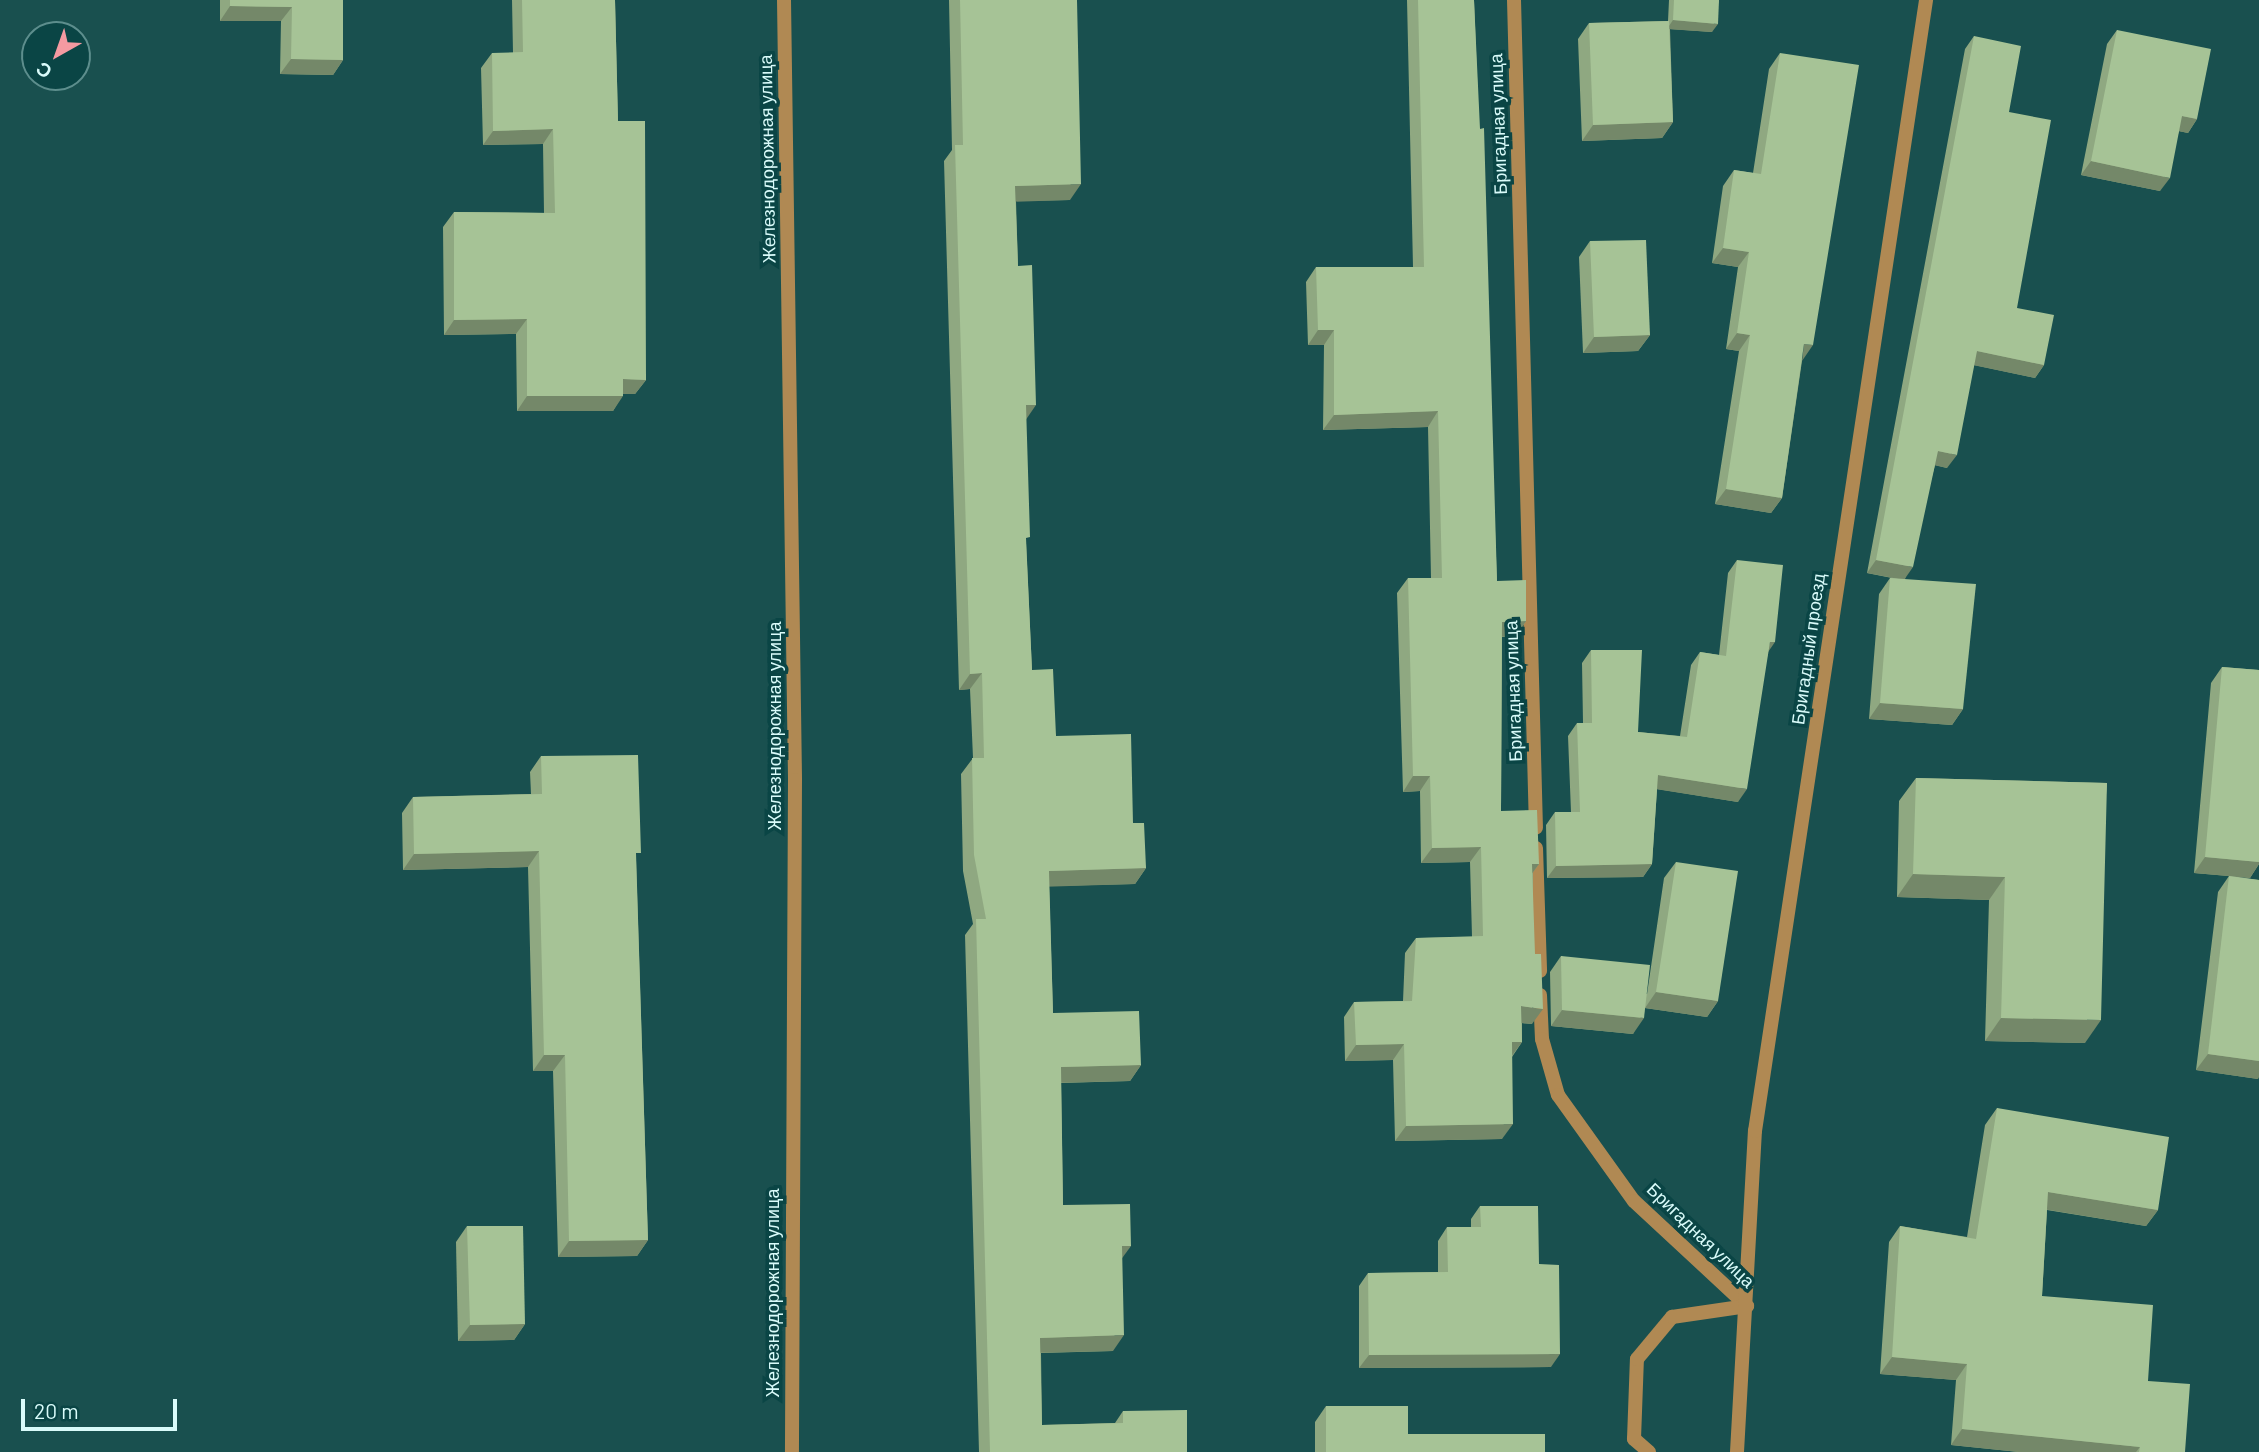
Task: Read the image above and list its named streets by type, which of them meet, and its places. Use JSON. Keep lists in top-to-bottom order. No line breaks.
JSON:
{"streets":{"street":["Бригадная улица","Железнодорожная улица","Бригадный проезд"]},"crossings":[["Бригадная улица","Бригадный проезд"]],"scale_bar":"20 m","north":"bottom left"}
